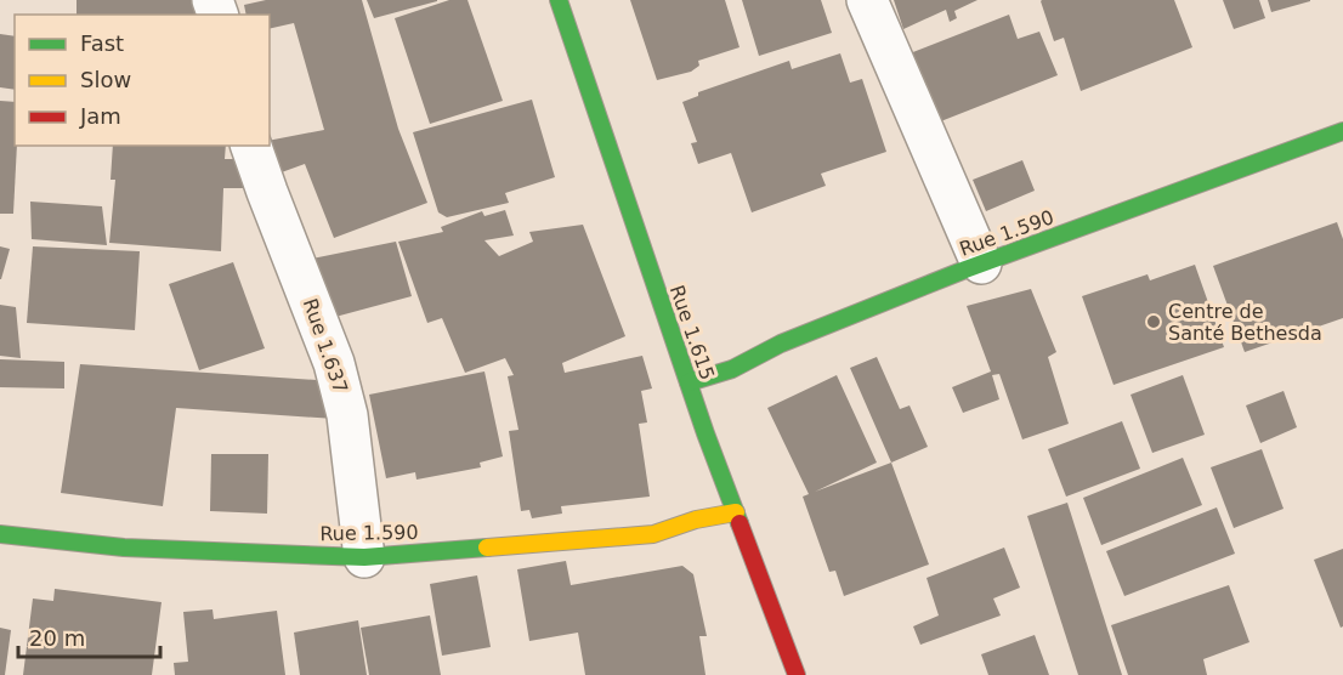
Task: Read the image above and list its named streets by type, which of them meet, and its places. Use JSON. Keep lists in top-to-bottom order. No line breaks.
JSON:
{"streets":{"street":["Rue 1.590","Rue 1.615","Rue 1.637"]},"crossings":[["Rue 1.590","Rue 1.615"],["Rue 1.590","Rue 1.637"]],"places":["Centre de Santé Bethesda"],"legend":["Fast","Slow","Jam"],"scale_bar":"20 m"}
